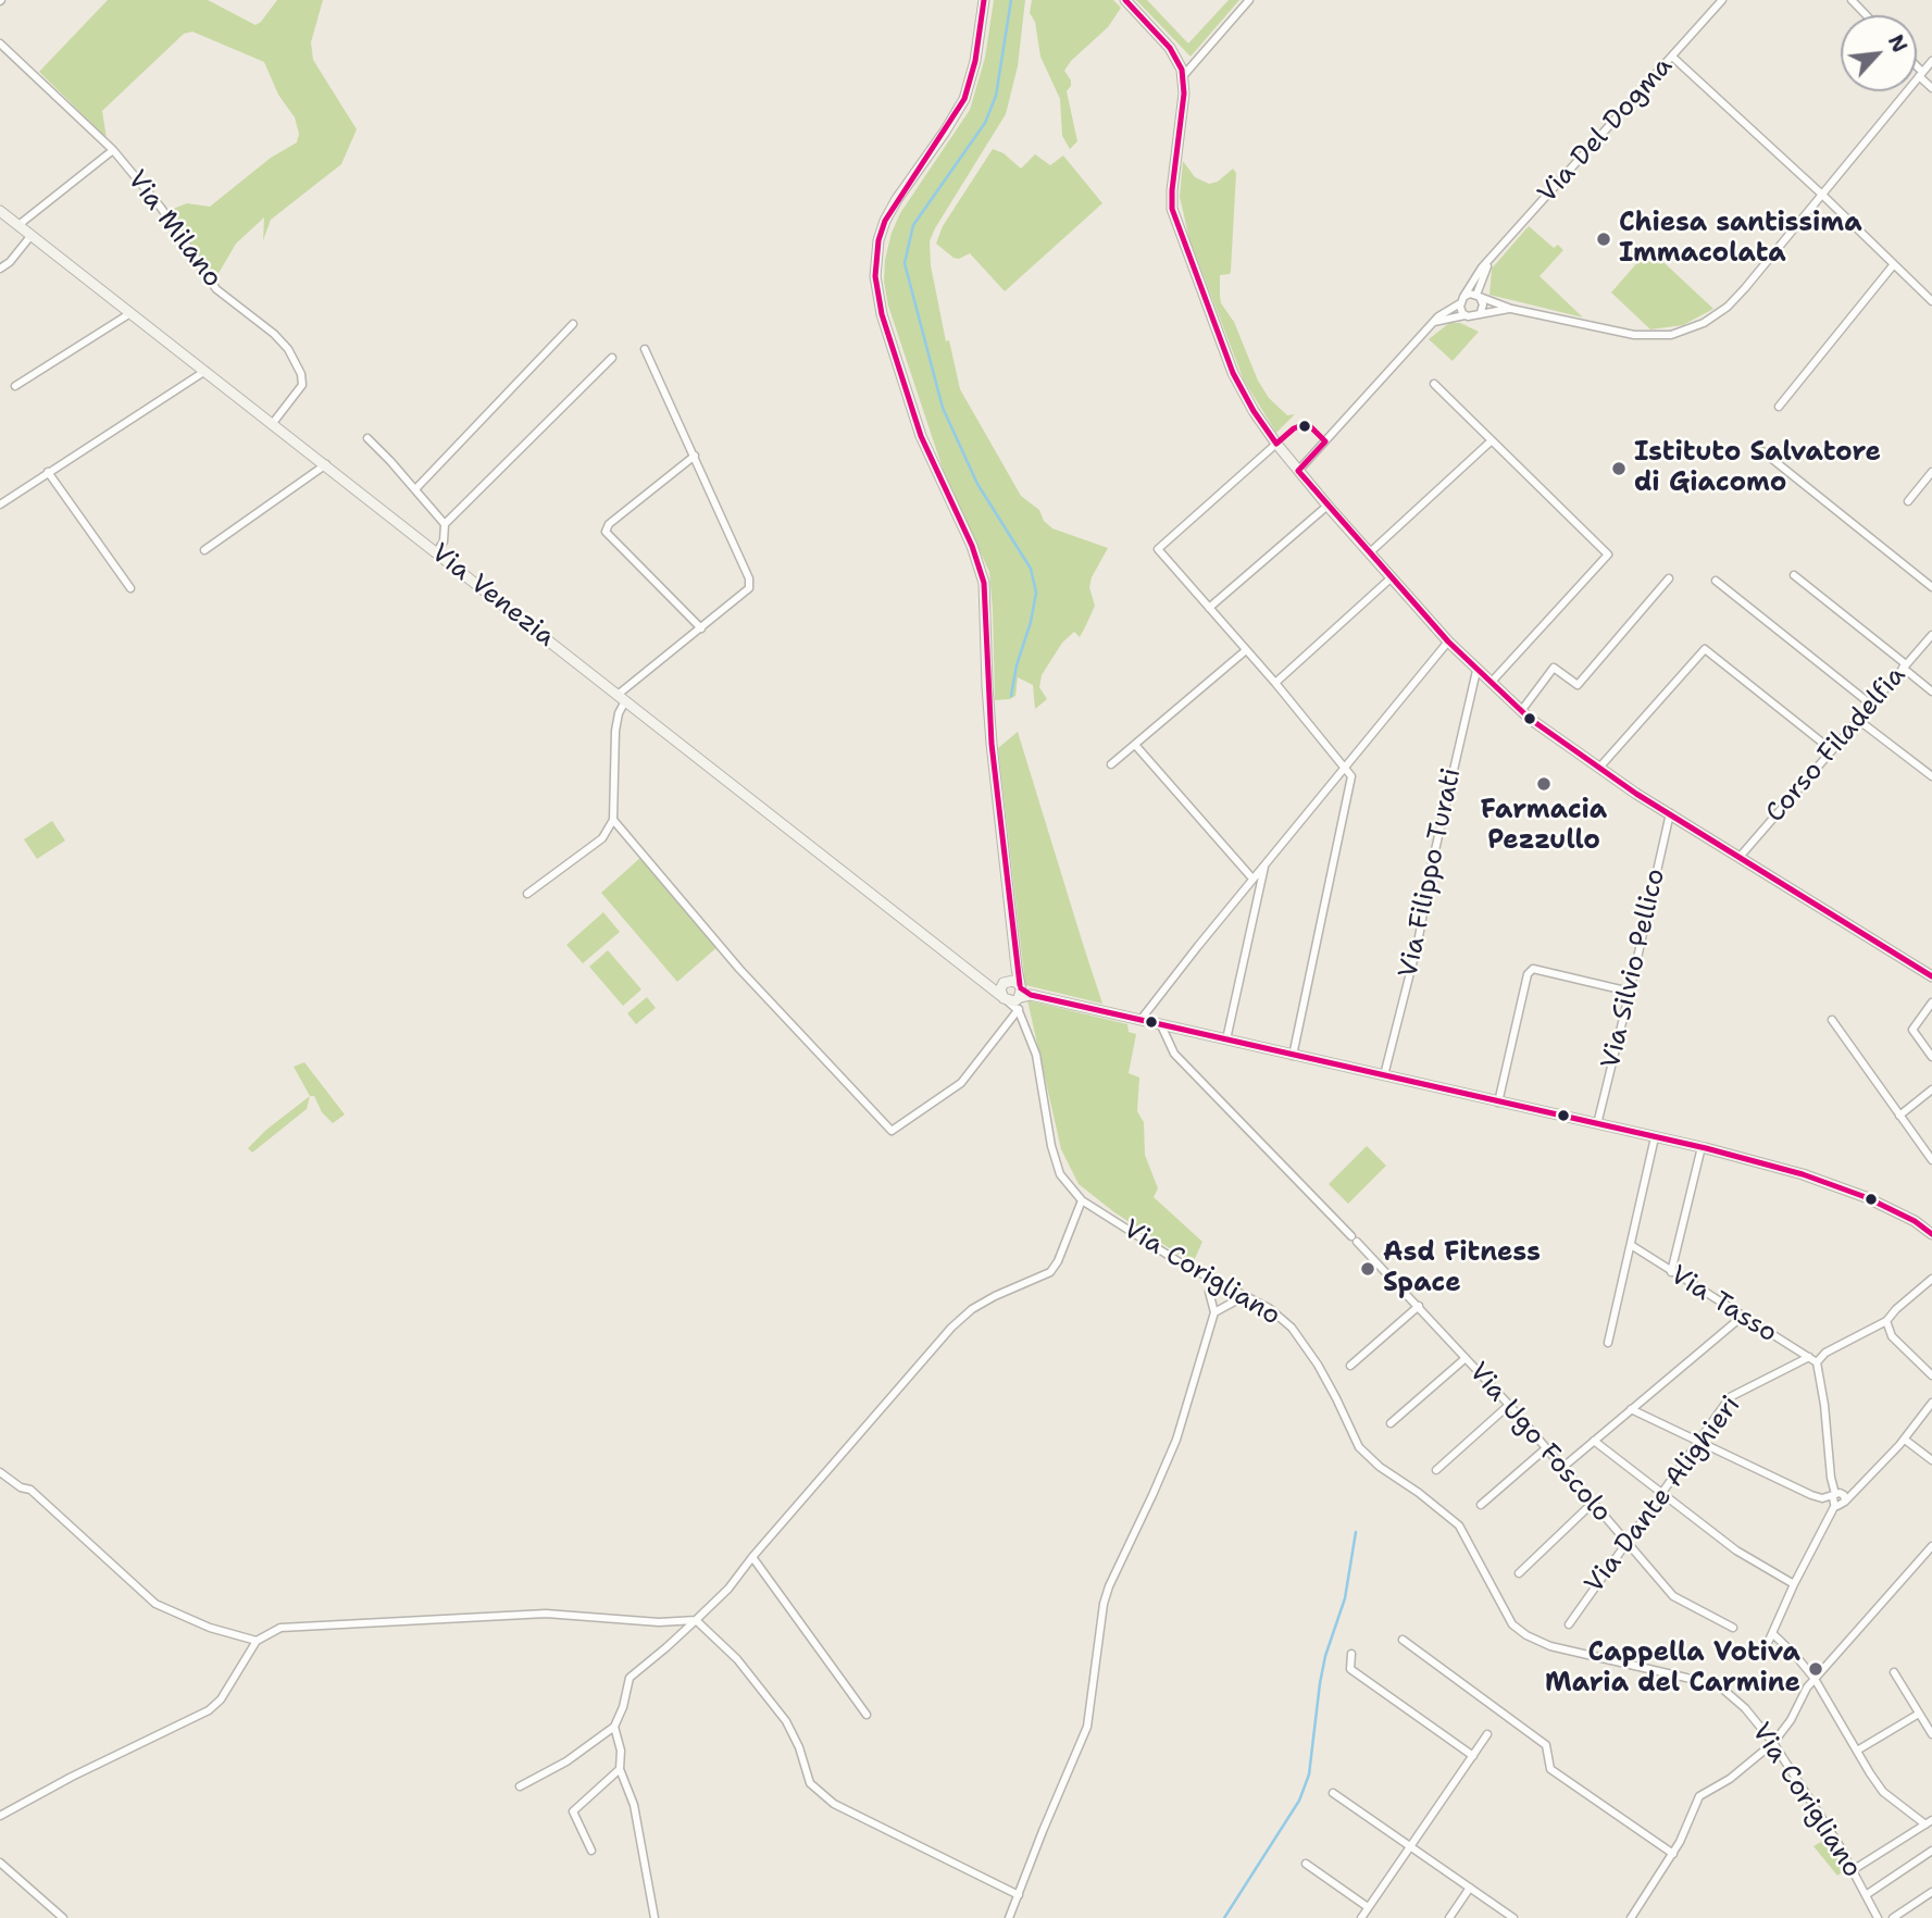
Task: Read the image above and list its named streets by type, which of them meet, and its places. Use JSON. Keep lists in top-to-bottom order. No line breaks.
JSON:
{"streets":{"street":["Via Del Dogma","Via Milano","Via Venezia","Corso Filadelfia","Via Filippo Turati","Via Silvio Pellico","Via Corigliano","Via Tasso","Via Ugo Foscolo","Via Dante Alighieri"]},"crossings":[["Via Milano","Via Venezia"],["Via Tasso","Via Dante Alighieri"],["Via Ugo Foscolo","Via Dante Alighieri"]],"places":["Chiesa santissima Immacolata","Istituto Salvatore di Giacomo","Farmacia Pezzullo","Asd Fitness Space","Cappella Votiva Maria del Carmine"],"north":"top right"}
